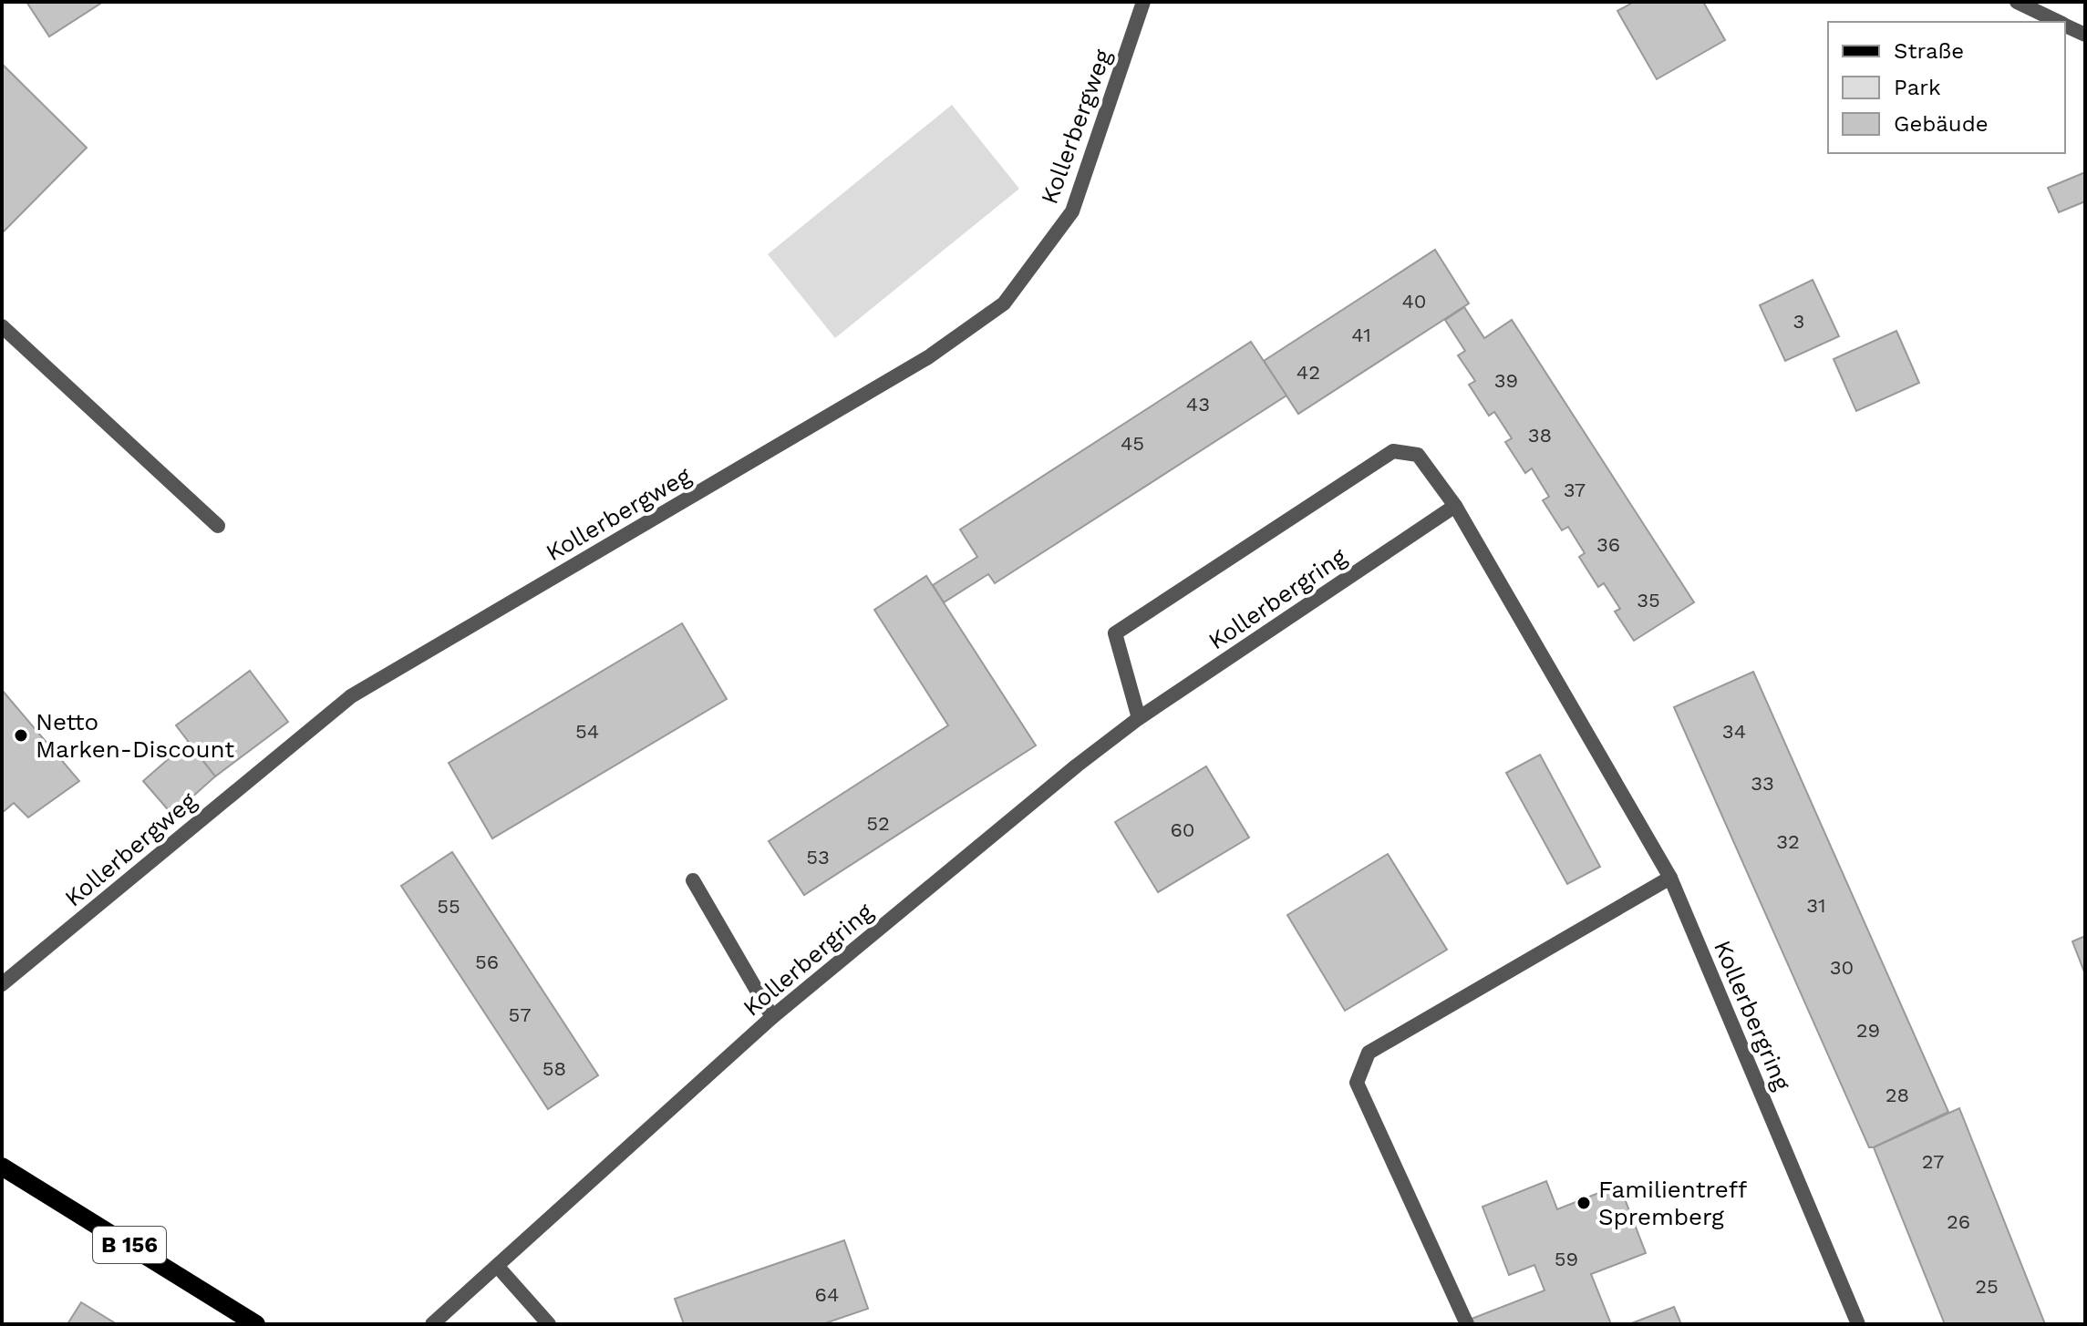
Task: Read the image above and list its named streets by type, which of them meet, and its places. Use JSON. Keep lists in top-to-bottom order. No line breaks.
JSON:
{"streets":{"main road":["B 156"],"street":["Kollerbergweg","Kollerbergring"]},"places":["Netto Marken-Discount","Familientreff Spremberg"],"house_numbers":["40","3","41","42","39","43","38","45","37","36","35","54","34","33","52","60","32","53","31","55","56","30","57","29","58","28","27","26","59","25","64"],"legend":["Straße","Park","Gebäude"]}
